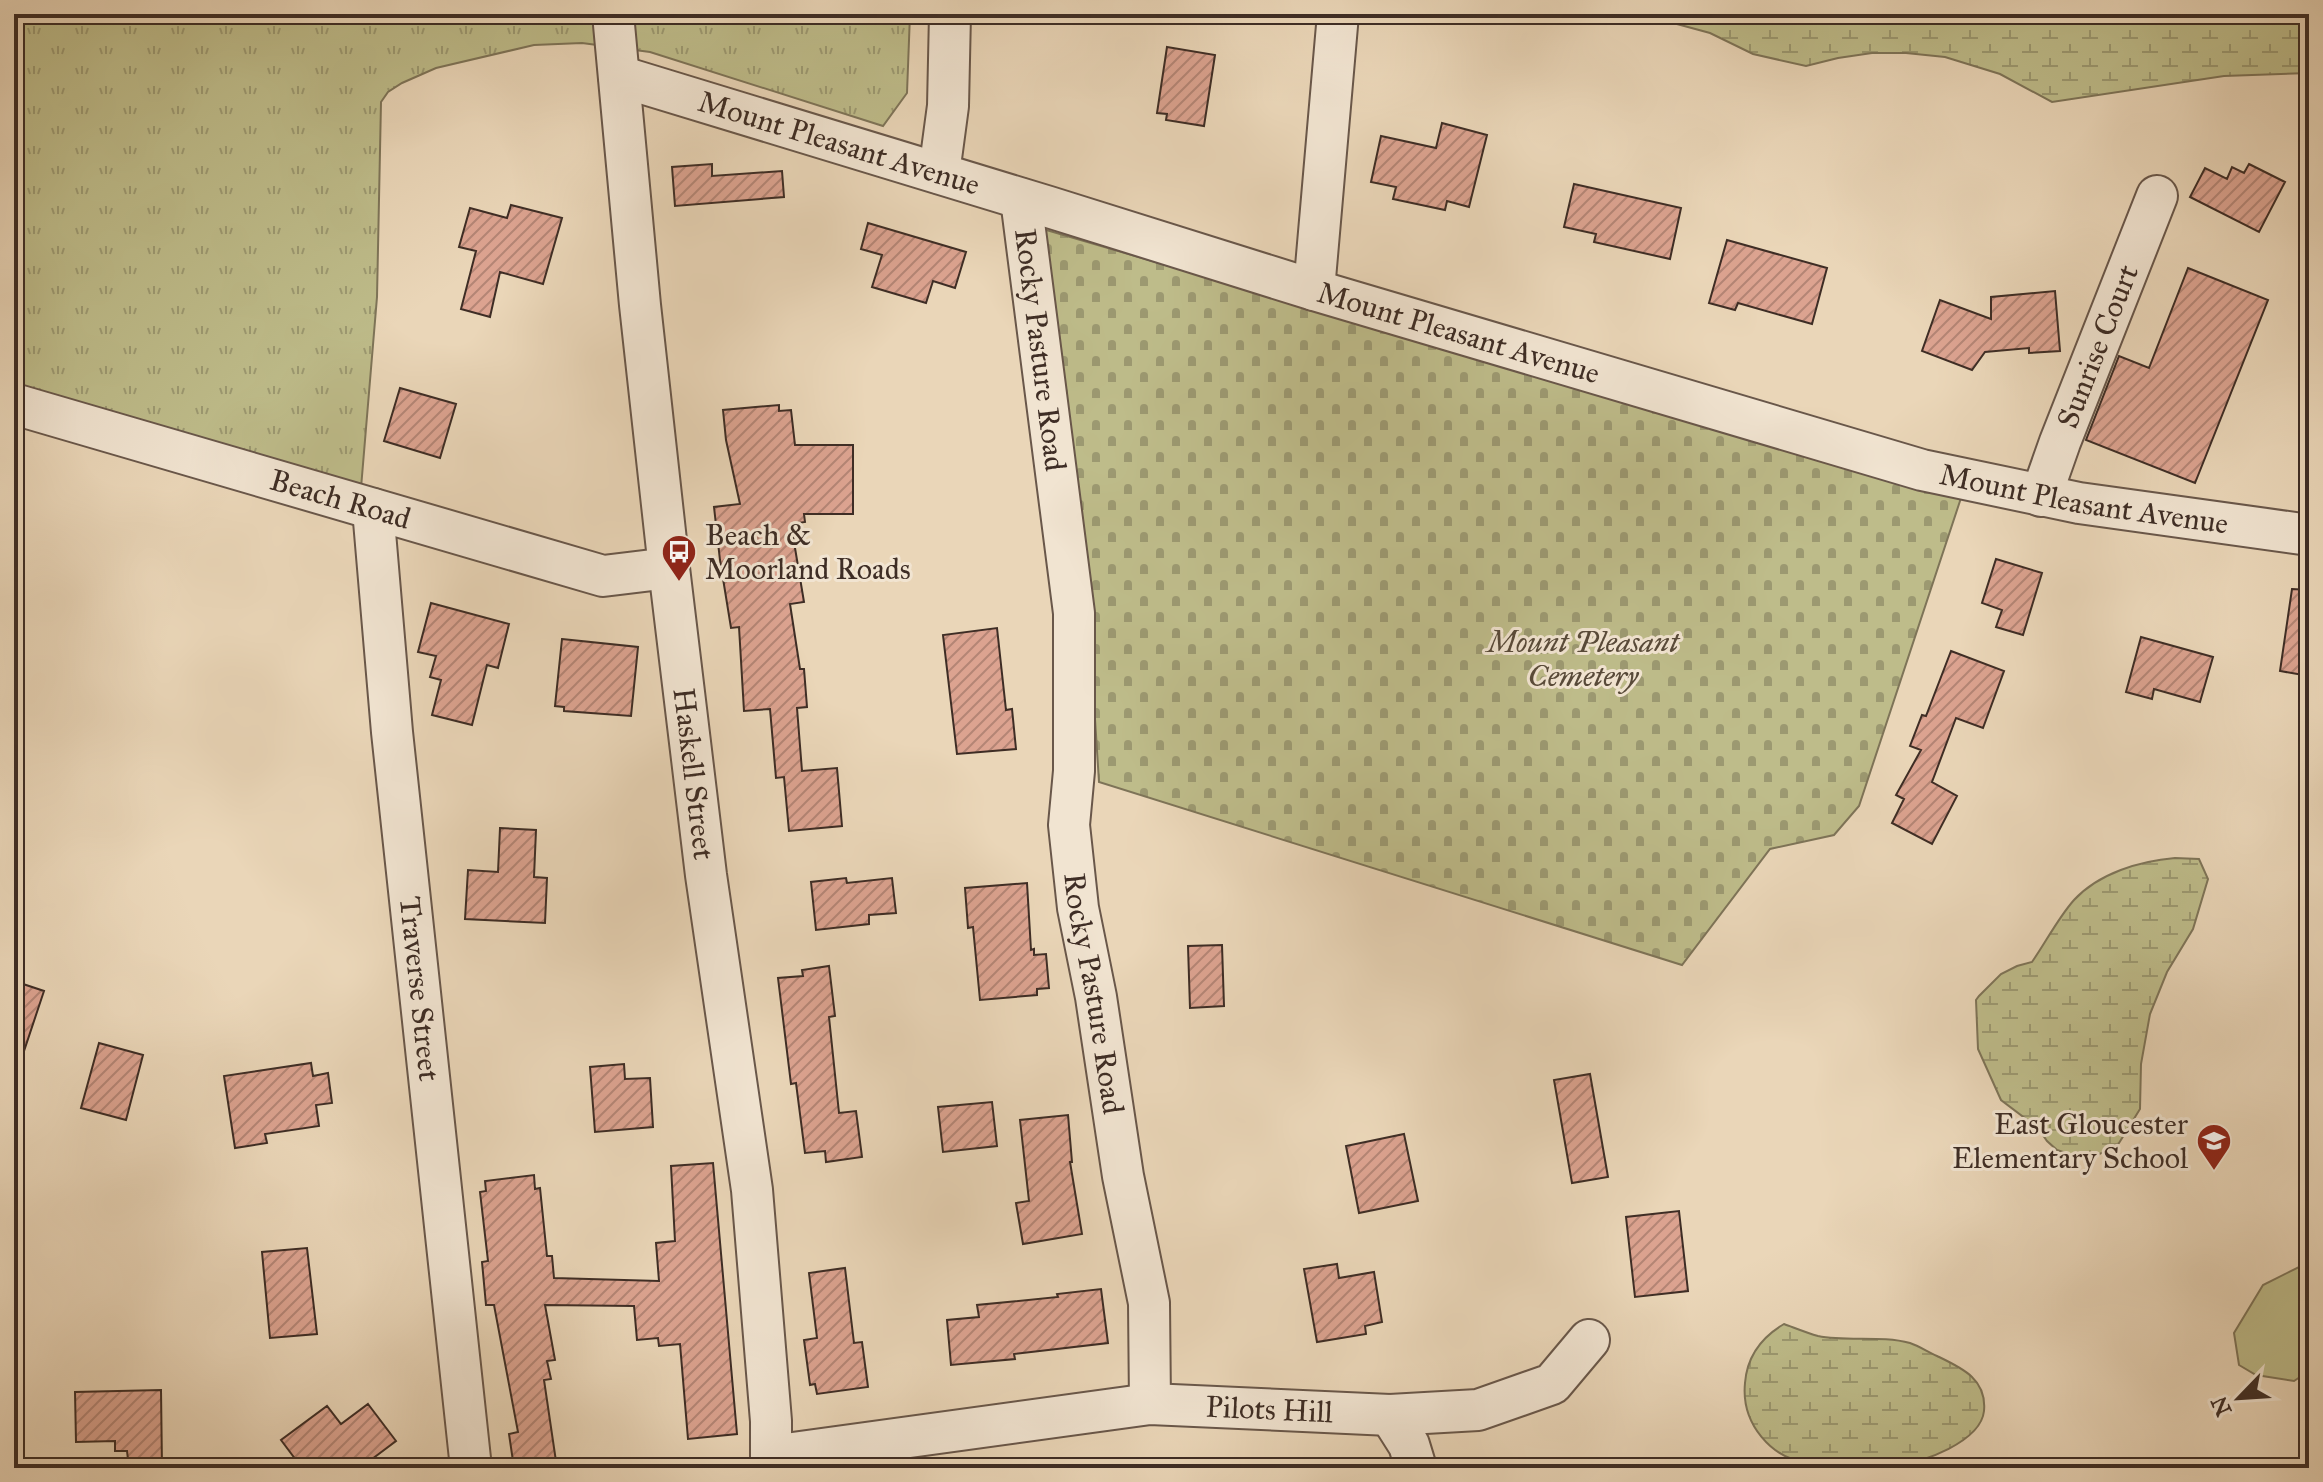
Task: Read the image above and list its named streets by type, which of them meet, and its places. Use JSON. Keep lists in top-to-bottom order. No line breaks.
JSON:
{"streets":{"street":["Mount Pleasant Avenue","Sunrise Court","Rocky Pasture Road","Beach Road","Haskell Street","Traverse Street","Pilots Hill"]},"crossings":[["Mount Pleasant Avenue","Sunrise Court"],["Mount Pleasant Avenue","Rocky Pasture Road"],["Mount Pleasant Avenue","Haskell Street"],["Rocky Pasture Road","Pilots Hill"],["Beach Road","Haskell Street"],["Beach Road","Traverse Street"]],"parks":["Mount Pleasant Cemetery"],"places":{"bus stop":["Beach & Moorland Roads"],"school or university":["East Gloucester Elementary School"]},"north":"bottom left"}
